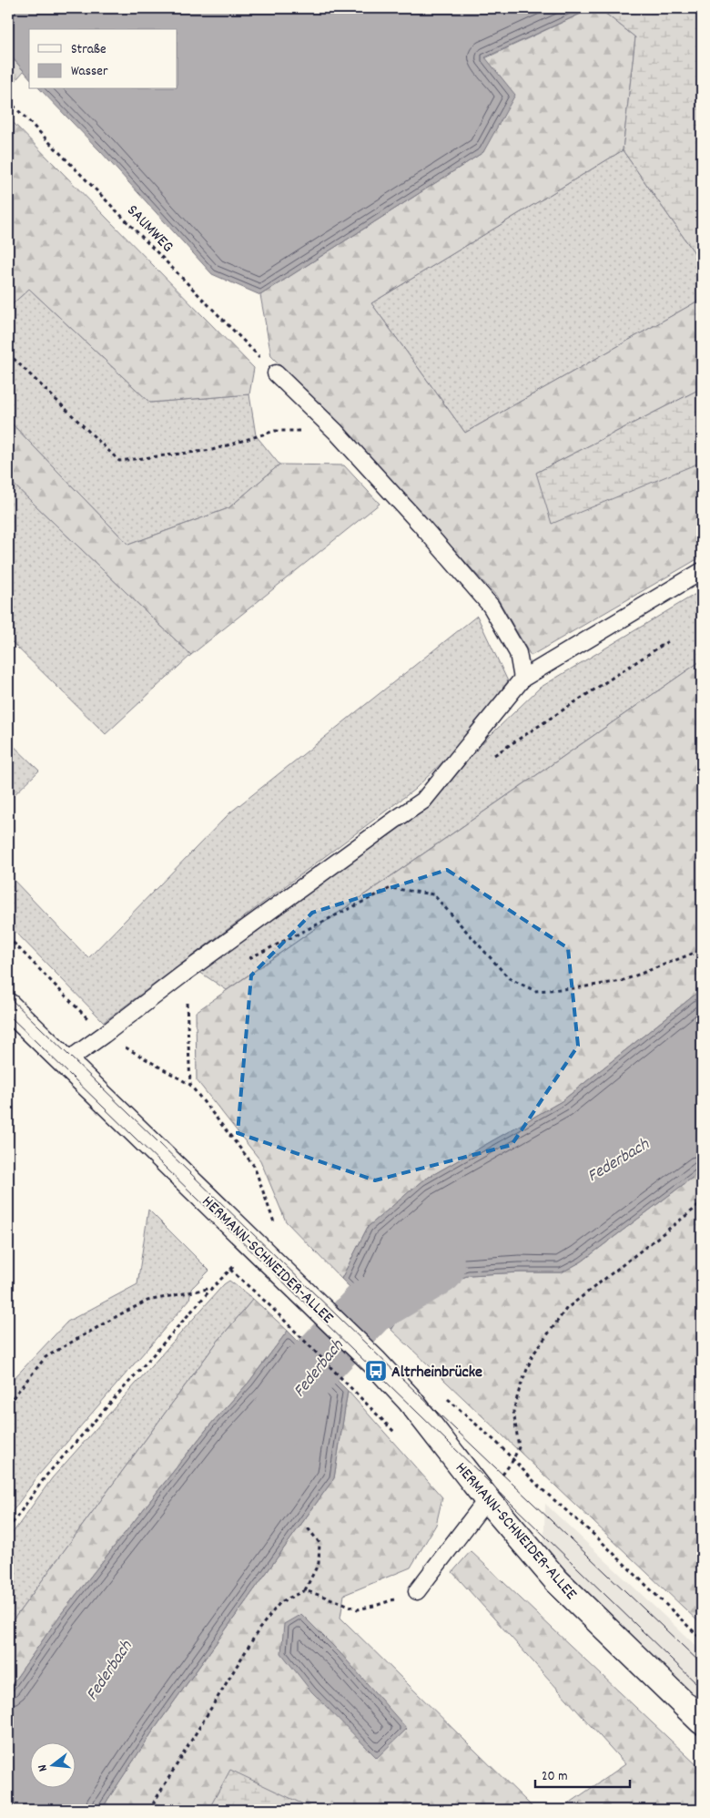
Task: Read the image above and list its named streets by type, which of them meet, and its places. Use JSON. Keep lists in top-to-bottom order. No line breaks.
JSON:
{"streets":{"street":["HERMANN-SCHNEIDER-ALLEE"],"path":["SAUMWEG"]},"water":["Federbach"],"places":{"bus stop":["Altrheinbrücke"]},"legend":["Straße","Wasser"],"scale_bar":"20 m","north":"left"}
